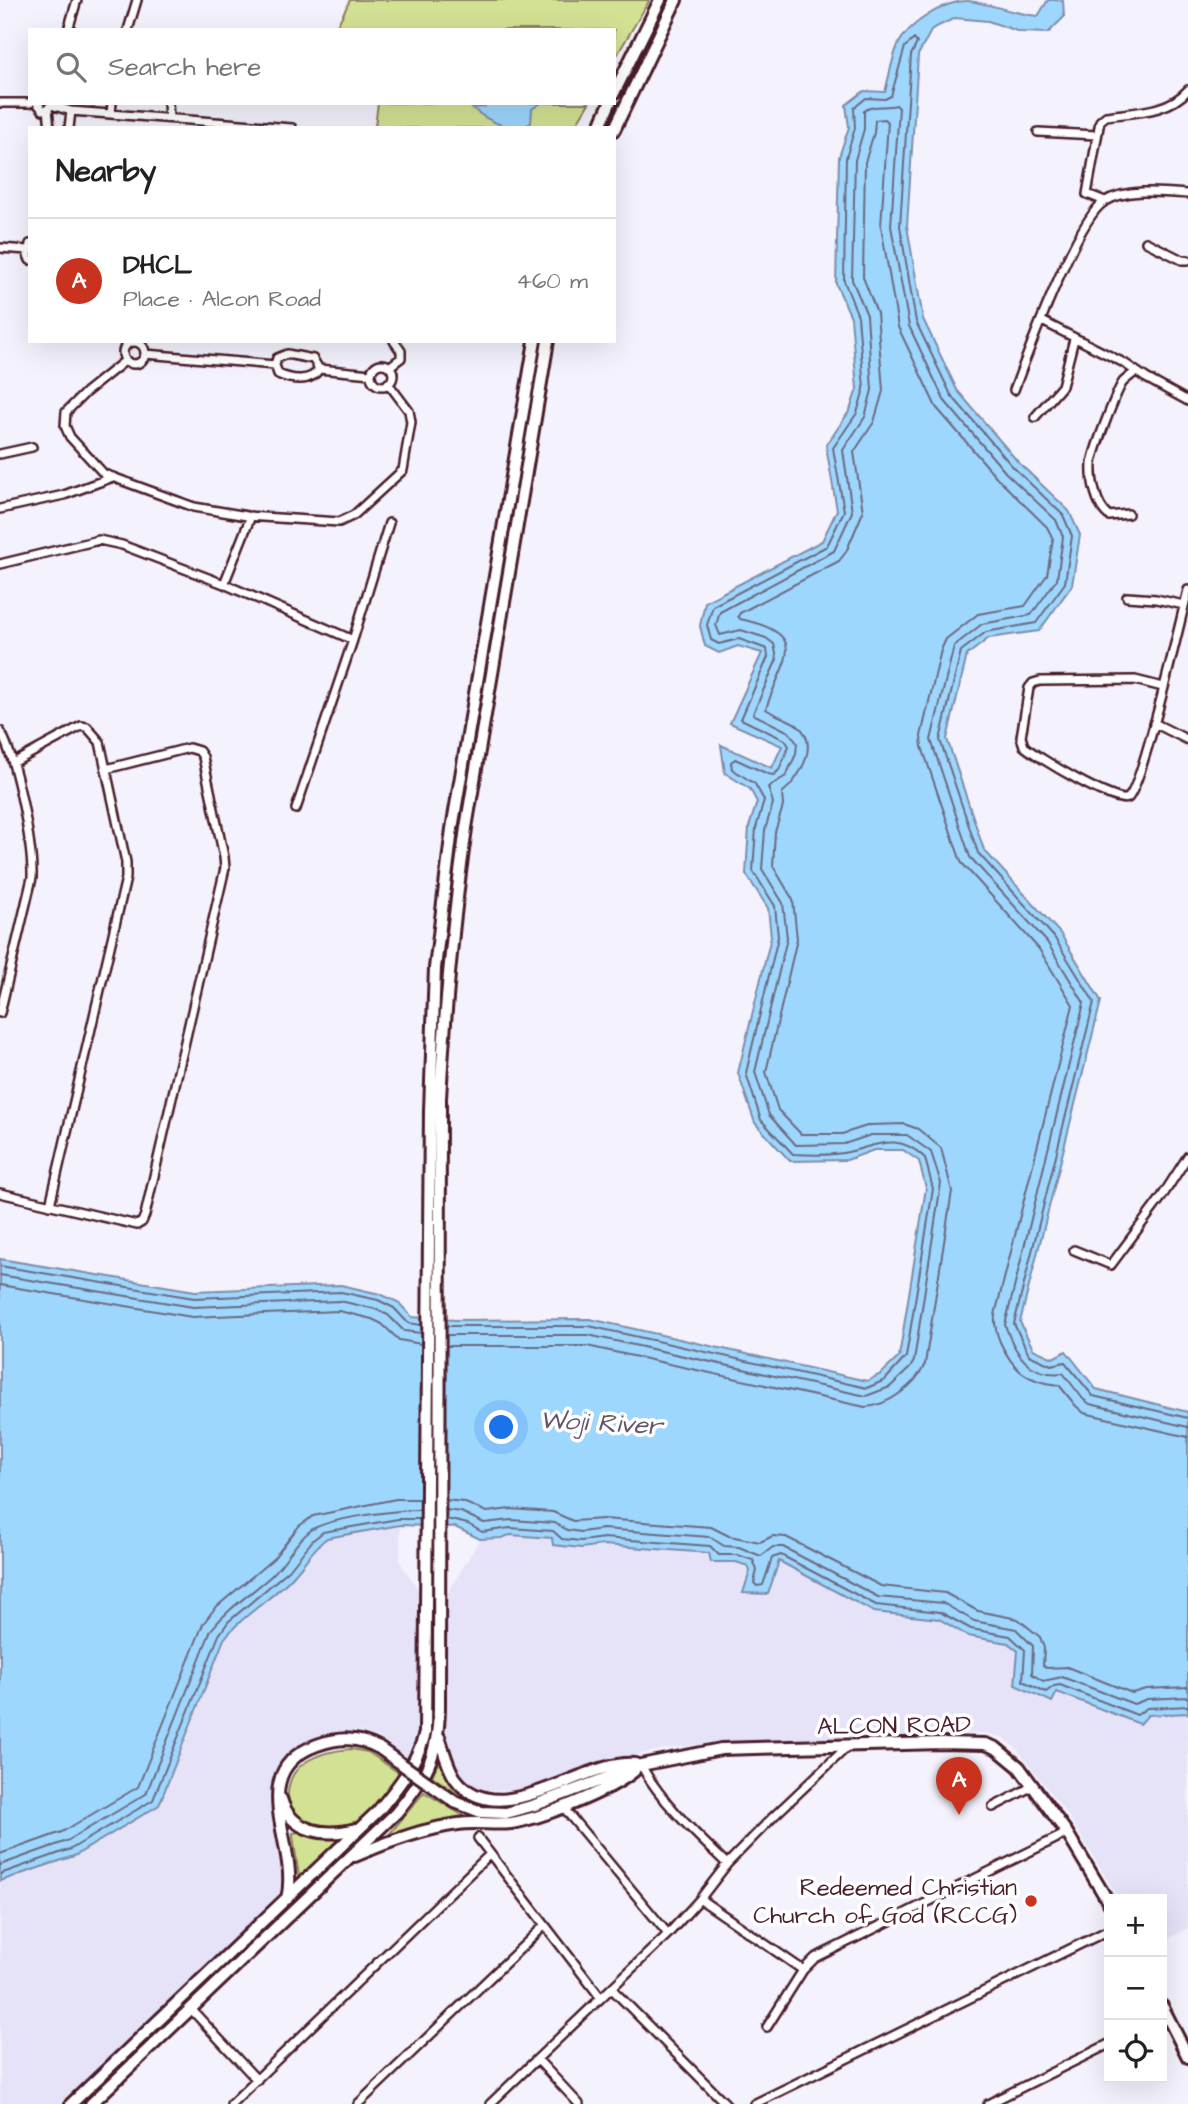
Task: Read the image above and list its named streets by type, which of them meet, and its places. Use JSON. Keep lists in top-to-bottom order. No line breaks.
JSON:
{"streets":{"main road":["ALCON ROAD"]},"water":["Woji River"],"places":["Redeemed Christian Church of God (RCCG)"],"page":{"search":"Search here","heading":"Nearby","list":[{"mark":"A","name":"DHCL","note":"Place · Alcon Road","value":"460 m"}],"pins":"A","map_buttons":["+","−"]}}
